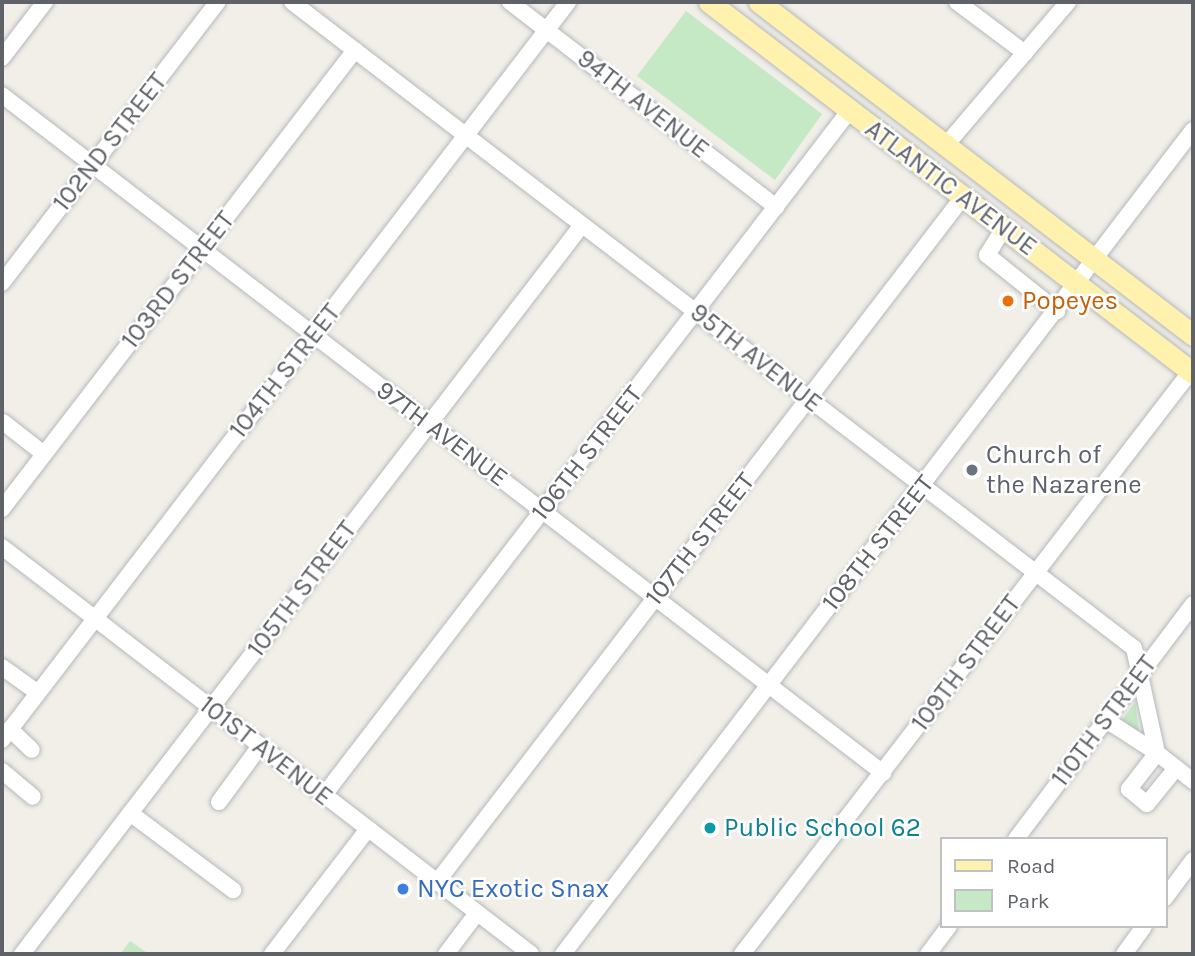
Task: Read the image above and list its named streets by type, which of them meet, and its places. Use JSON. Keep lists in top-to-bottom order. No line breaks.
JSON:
{"streets":{"main road":["ATLANTIC AVENUE"],"street":["94TH AVENUE","102ND STREET","103RD STREET","95TH AVENUE","104TH STREET","97TH AVENUE","106TH STREET","107TH STREET","108TH STREET","105TH STREET","109TH STREET","110TH STREET","101ST AVENUE"]},"crossings":[["94TH AVENUE","104TH STREET"],["94TH AVENUE","106TH STREET"],["102ND STREET","97TH AVENUE"],["ATLANTIC AVENUE","106TH STREET"],["ATLANTIC AVENUE","107TH STREET"],["ATLANTIC AVENUE","108TH STREET"],["ATLANTIC AVENUE","109TH STREET"],["103RD STREET","95TH AVENUE"],["103RD STREET","97TH AVENUE"],["95TH AVENUE","104TH STREET"],["95TH AVENUE","106TH STREET"],["95TH AVENUE","107TH STREET"],["95TH AVENUE","108TH STREET"],["95TH AVENUE","105TH STREET"],["95TH AVENUE","109TH STREET"],["95TH AVENUE","110TH STREET"],["104TH STREET","97TH AVENUE"],["104TH STREET","101ST AVENUE"],["97TH AVENUE","106TH STREET"],["97TH AVENUE","107TH STREET"],["97TH AVENUE","108TH STREET"],["97TH AVENUE","105TH STREET"],["97TH AVENUE","109TH STREET"],["106TH STREET","101ST AVENUE"],["107TH STREET","101ST AVENUE"],["105TH STREET","101ST AVENUE"]],"places":["Popeyes","Church of the Nazarene","Public School 62","NYC Exotic Snax"],"legend":["Road","Park"]}
